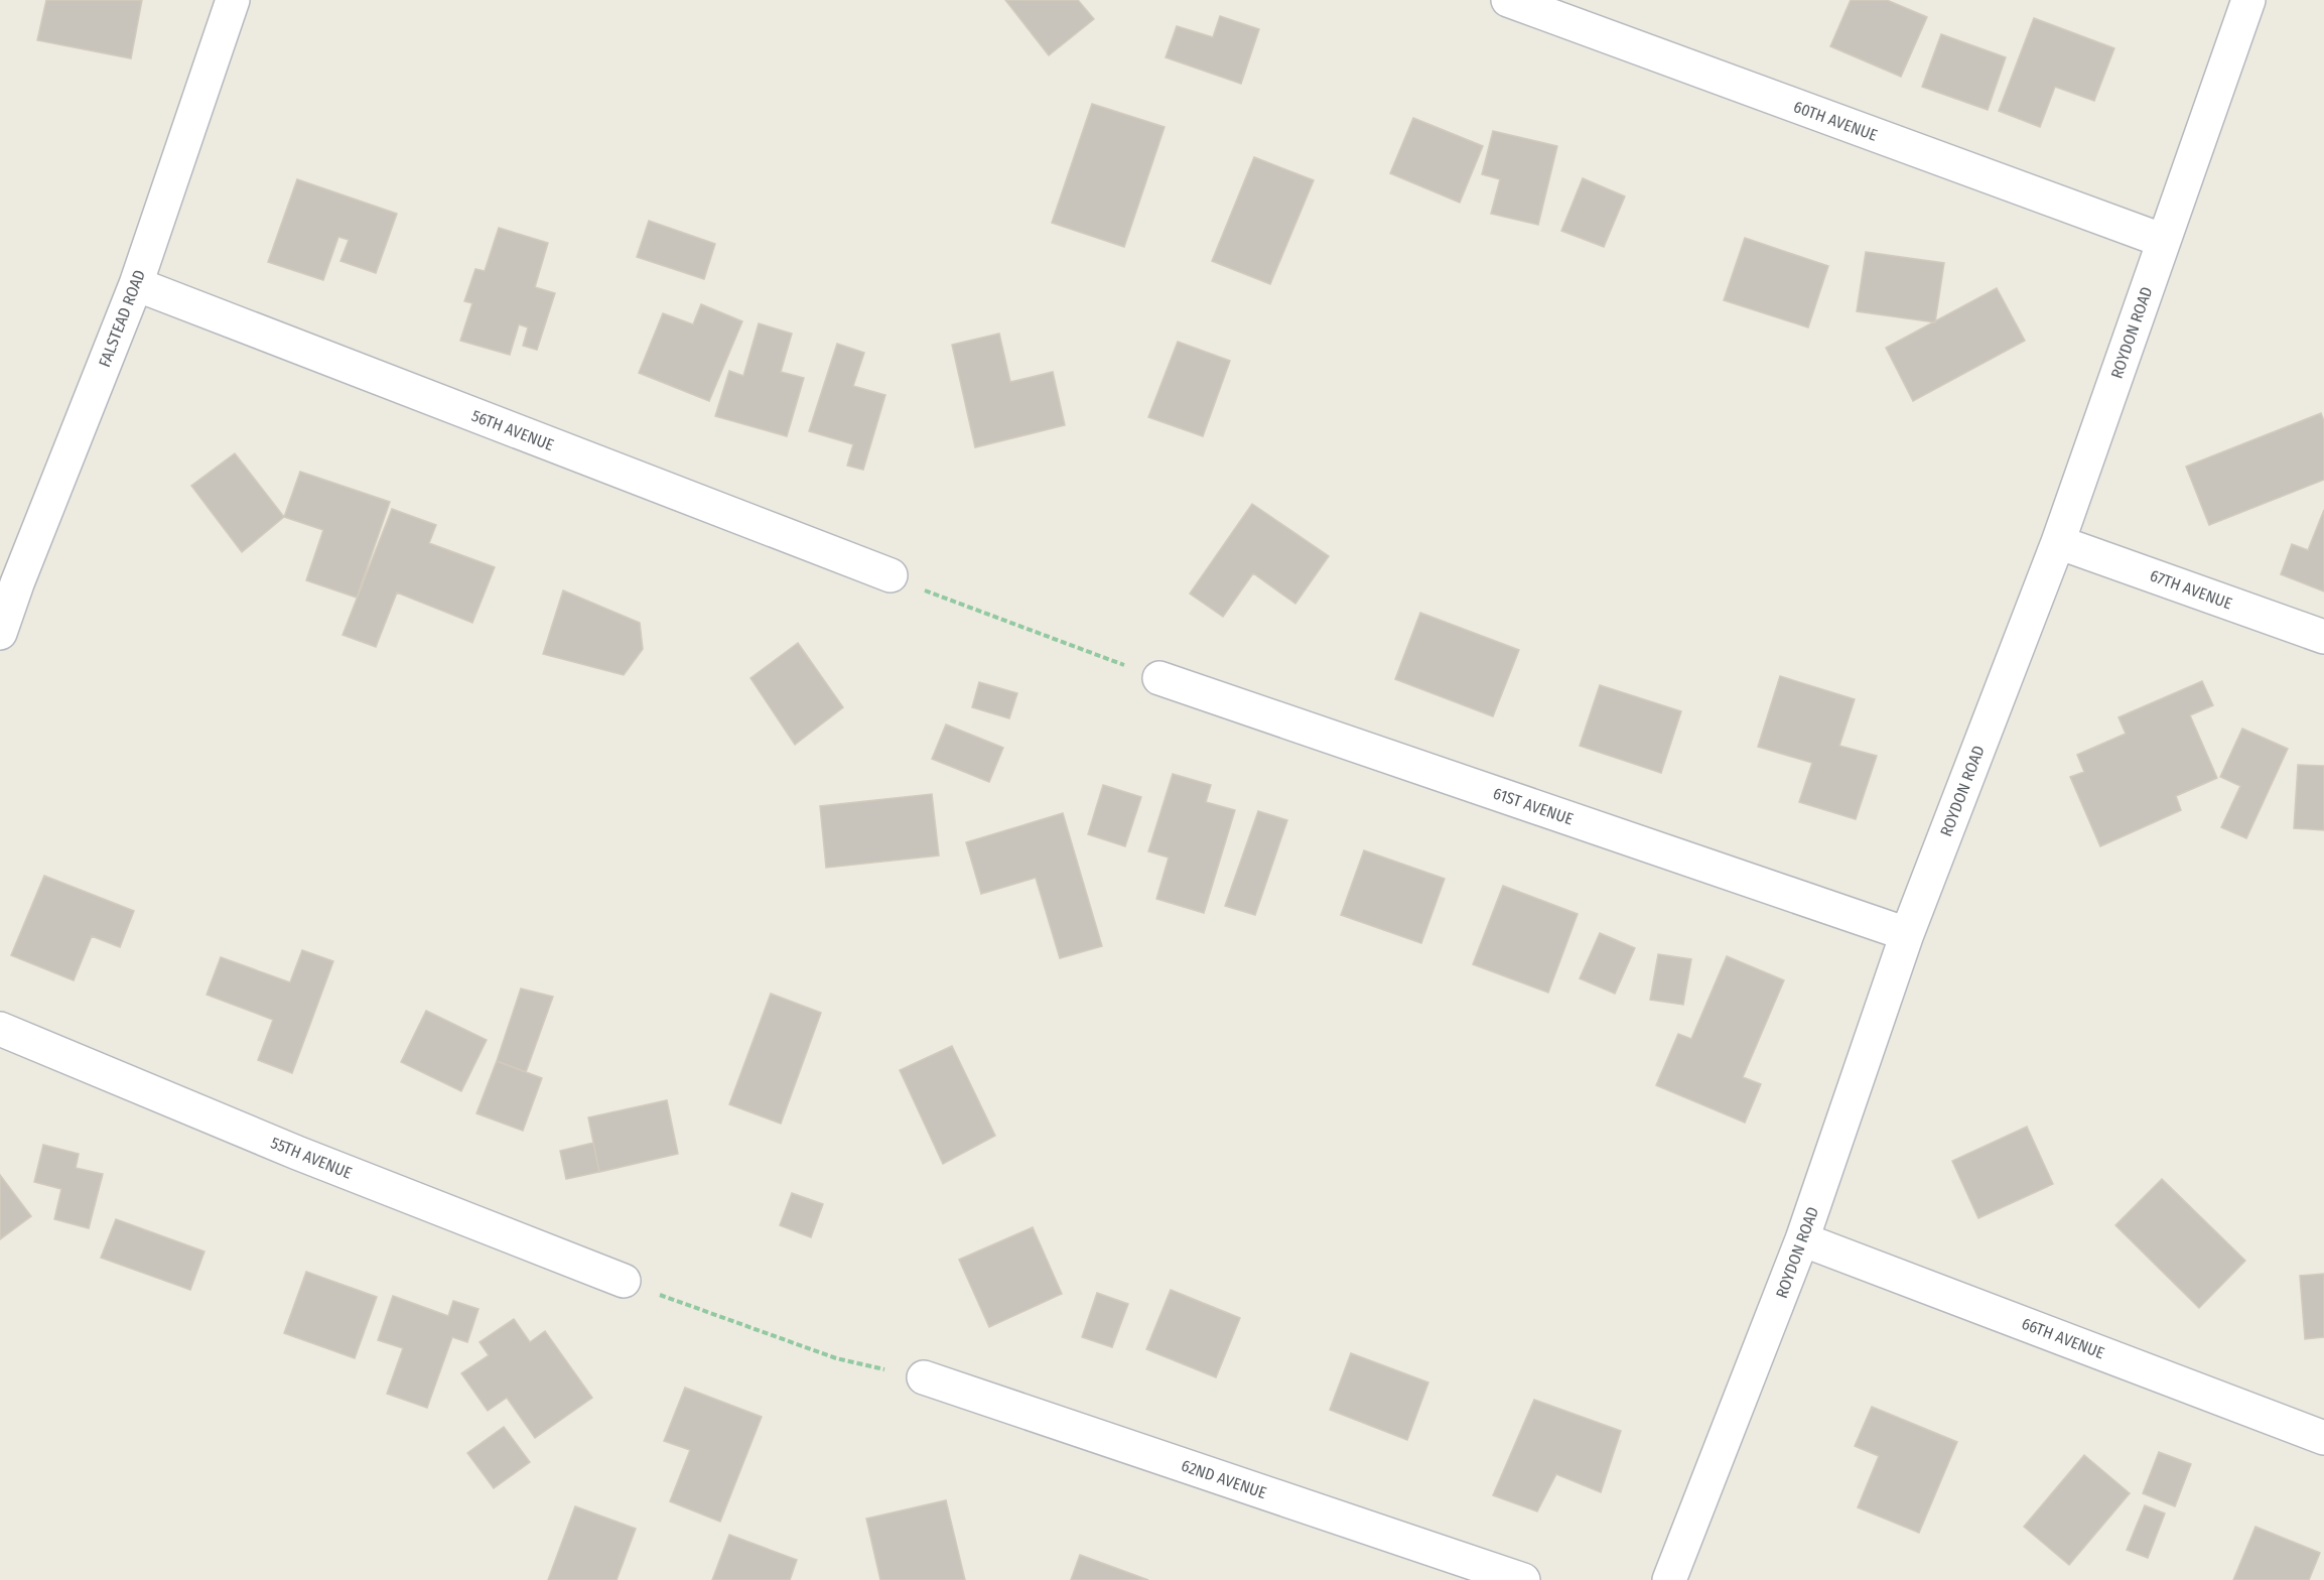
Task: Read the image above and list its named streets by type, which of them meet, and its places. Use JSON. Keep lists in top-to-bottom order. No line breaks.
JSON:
{"streets":{"street":["60TH AVENUE","FALSTEAD ROAD","ROYDON ROAD","56TH AVENUE","67TH AVENUE","61ST AVENUE","55TH AVENUE","66TH AVENUE","62ND AVENUE"]},"crossings":[["60TH AVENUE","ROYDON ROAD"],["FALSTEAD ROAD","56TH AVENUE"],["ROYDON ROAD","67TH AVENUE"],["ROYDON ROAD","61ST AVENUE"],["ROYDON ROAD","66TH AVENUE"]]}
